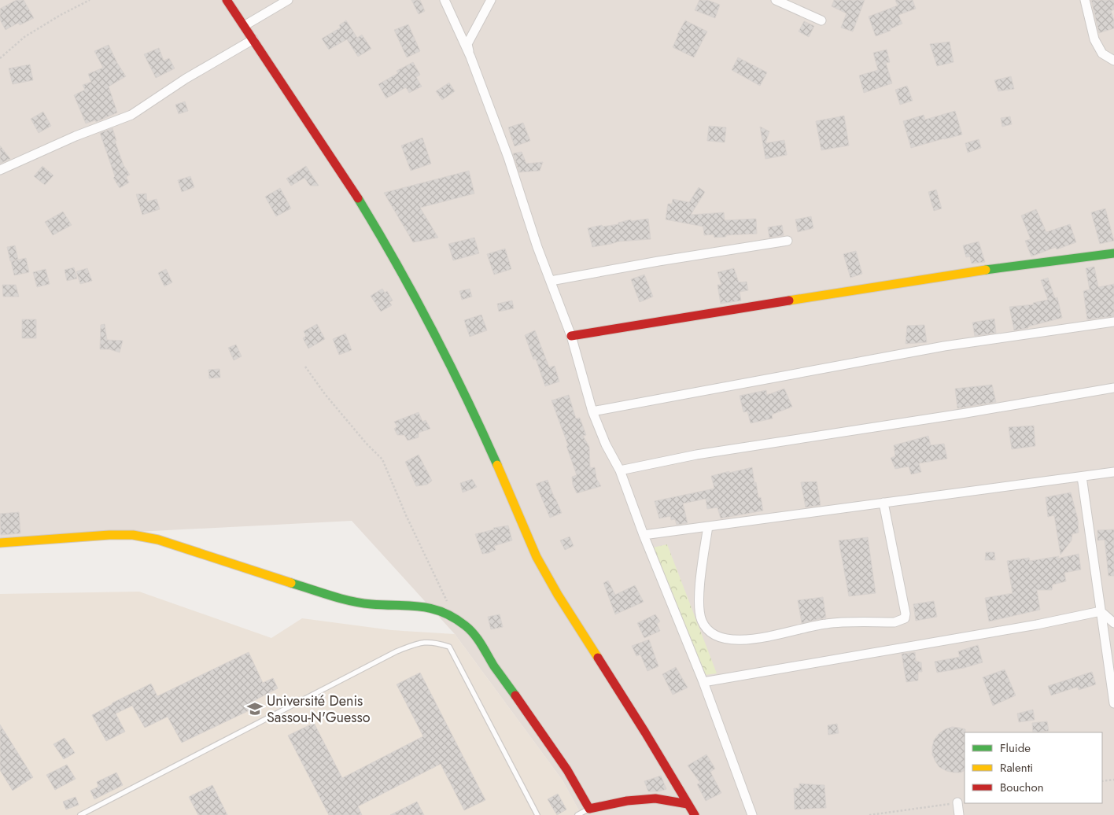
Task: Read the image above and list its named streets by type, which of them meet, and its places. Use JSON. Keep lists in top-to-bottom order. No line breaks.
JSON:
{"places":{"school or university":["Université Denis Sassou-N'Guesso"]},"legend":["Fluide","Ralenti","Bouchon"]}
